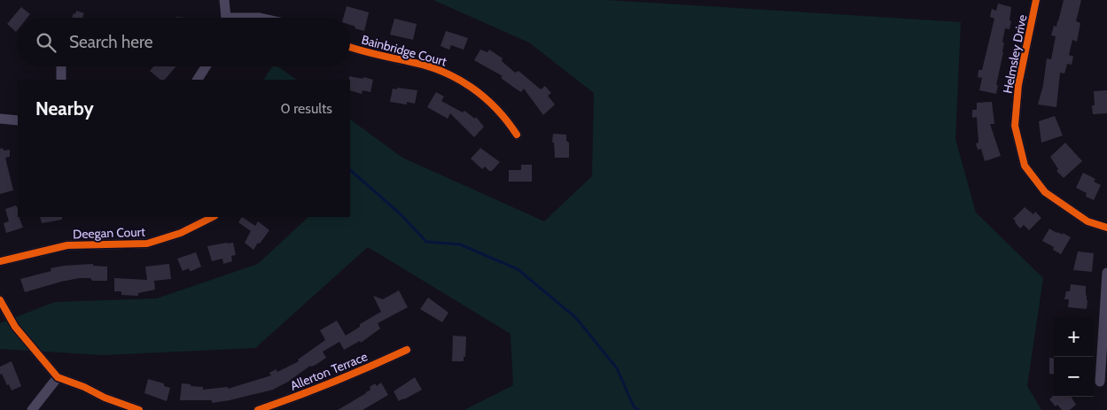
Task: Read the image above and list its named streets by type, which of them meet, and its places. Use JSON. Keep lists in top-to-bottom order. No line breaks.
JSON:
{"streets":{"street":["Bainbridge Court","Helmsley Drive","Deegan Court","Allerton Terrace"]},"page":{"search":"Search here","heading":["Nearby","0 results"],"map_buttons":["+","−"]}}
